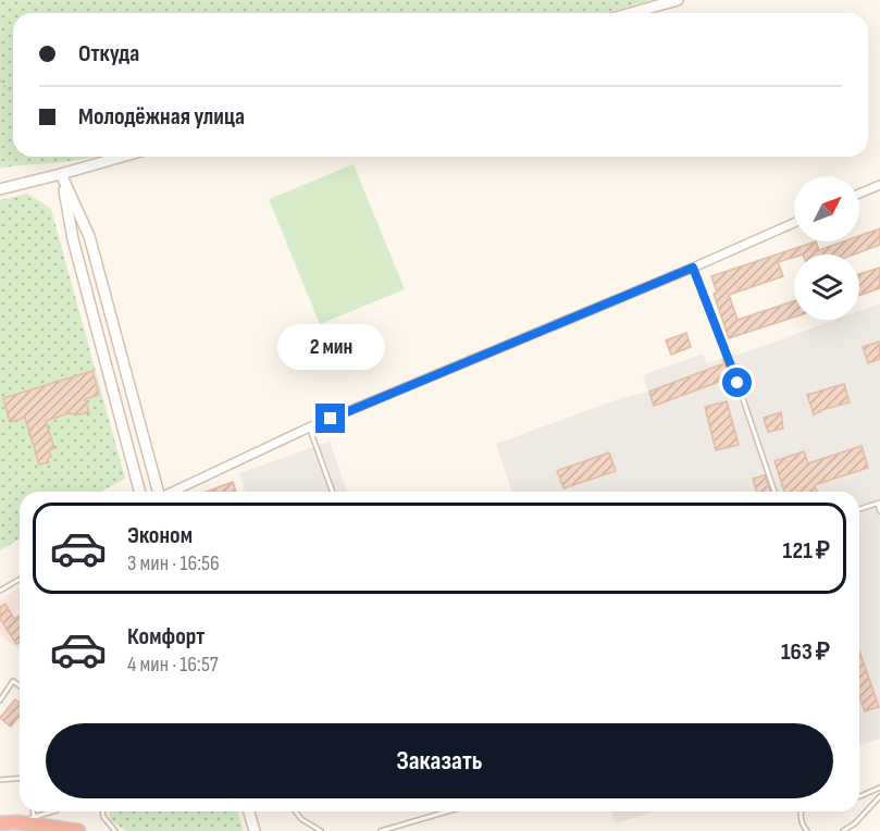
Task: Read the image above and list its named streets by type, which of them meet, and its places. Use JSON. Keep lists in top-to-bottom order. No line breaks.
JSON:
{"north":"top right","page":{"banner":["Откуда","Молодёжная улица"],"bubble":"2 мин","list":[{"name":"Эконом","note":"3 мин · 16:56","value":"121 ₽"},{"name":"Комфорт","note":"4 мин · 16:57","value":"163 ₽"}],"buttons":"Заказать"}}
